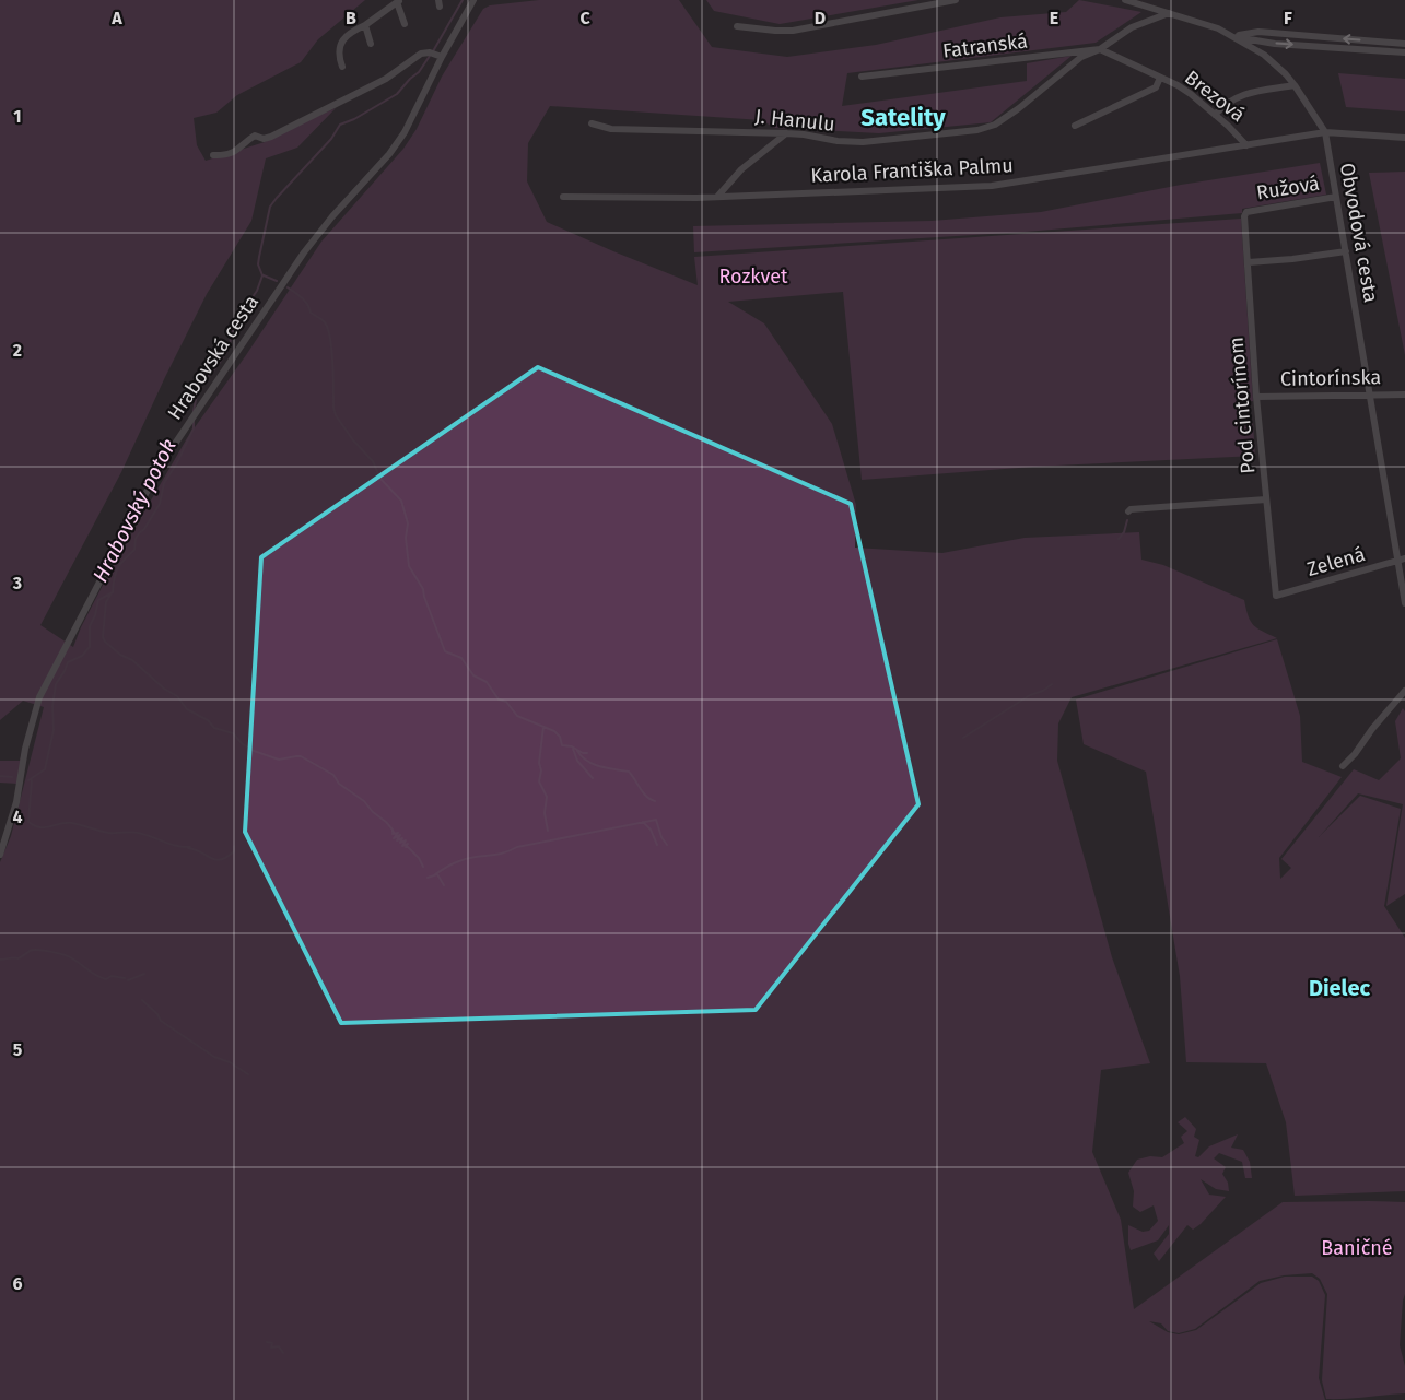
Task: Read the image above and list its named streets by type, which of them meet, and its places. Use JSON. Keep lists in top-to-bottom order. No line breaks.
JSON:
{"streets":{"street":["Fatranská","Brezová","J. Hanulu","Karola Františka Palmu","Ružová","Obvodová cesta","Hrabovská cesta","Cintorínska","Pod cintorínom","Zelená"]},"crossings":[["Fatranská","Brezová"],["Fatranská","J. Hanulu"],["Fatranská","Obvodová cesta"],["Brezová","J. Hanulu"],["Brezová","Karola Františka Palmu"],["Karola Františka Palmu","Obvodová cesta"],["Ružová","Obvodová cesta"],["Ružová","Pod cintorínom"],["Obvodová cesta","Cintorínska"],["Obvodová cesta","Zelená"],["Cintorínska","Pod cintorínom"],["Pod cintorínom","Zelená"]],"districts":["Satelity","Dielec"],"water":["Hrabovský potok"],"parks":["Rozkvet","Baničné"],"grid":{"columns":["A","B","C","D","E","F"],"rows":["1","2","3","4","5","6"]}}
